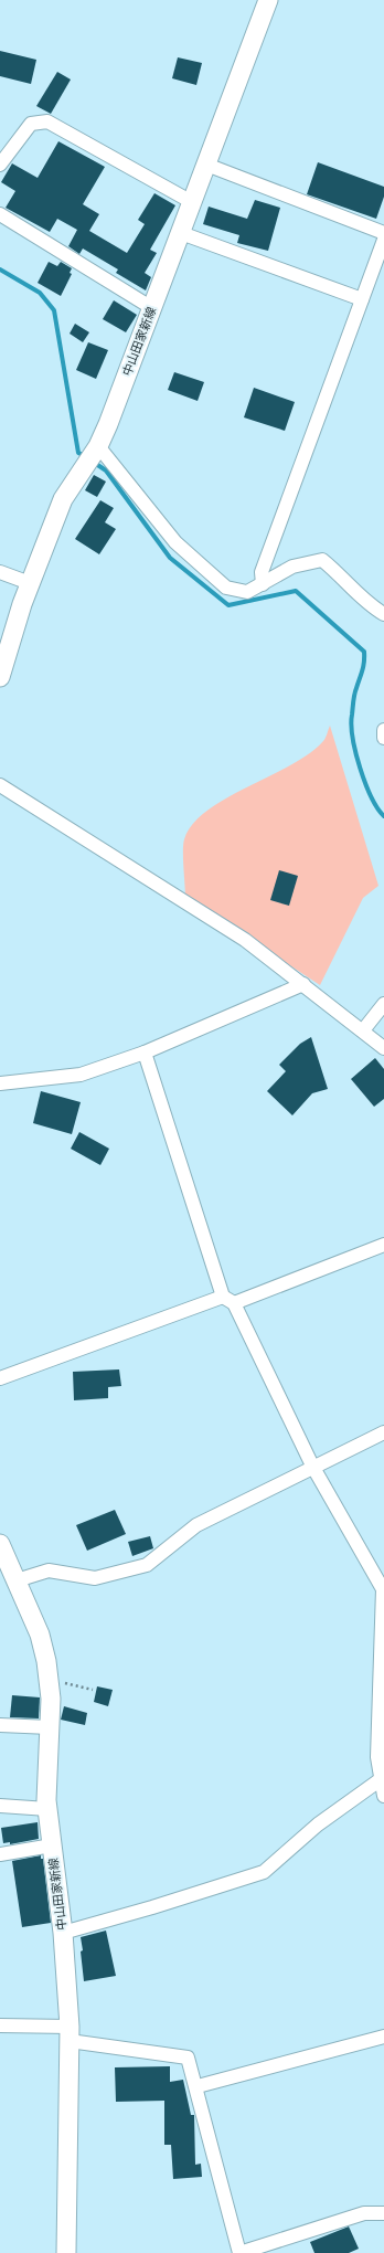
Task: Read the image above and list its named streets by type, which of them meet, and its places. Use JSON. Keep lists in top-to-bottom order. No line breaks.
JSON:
{"streets":{"main road":["中山田家新線"]}}
